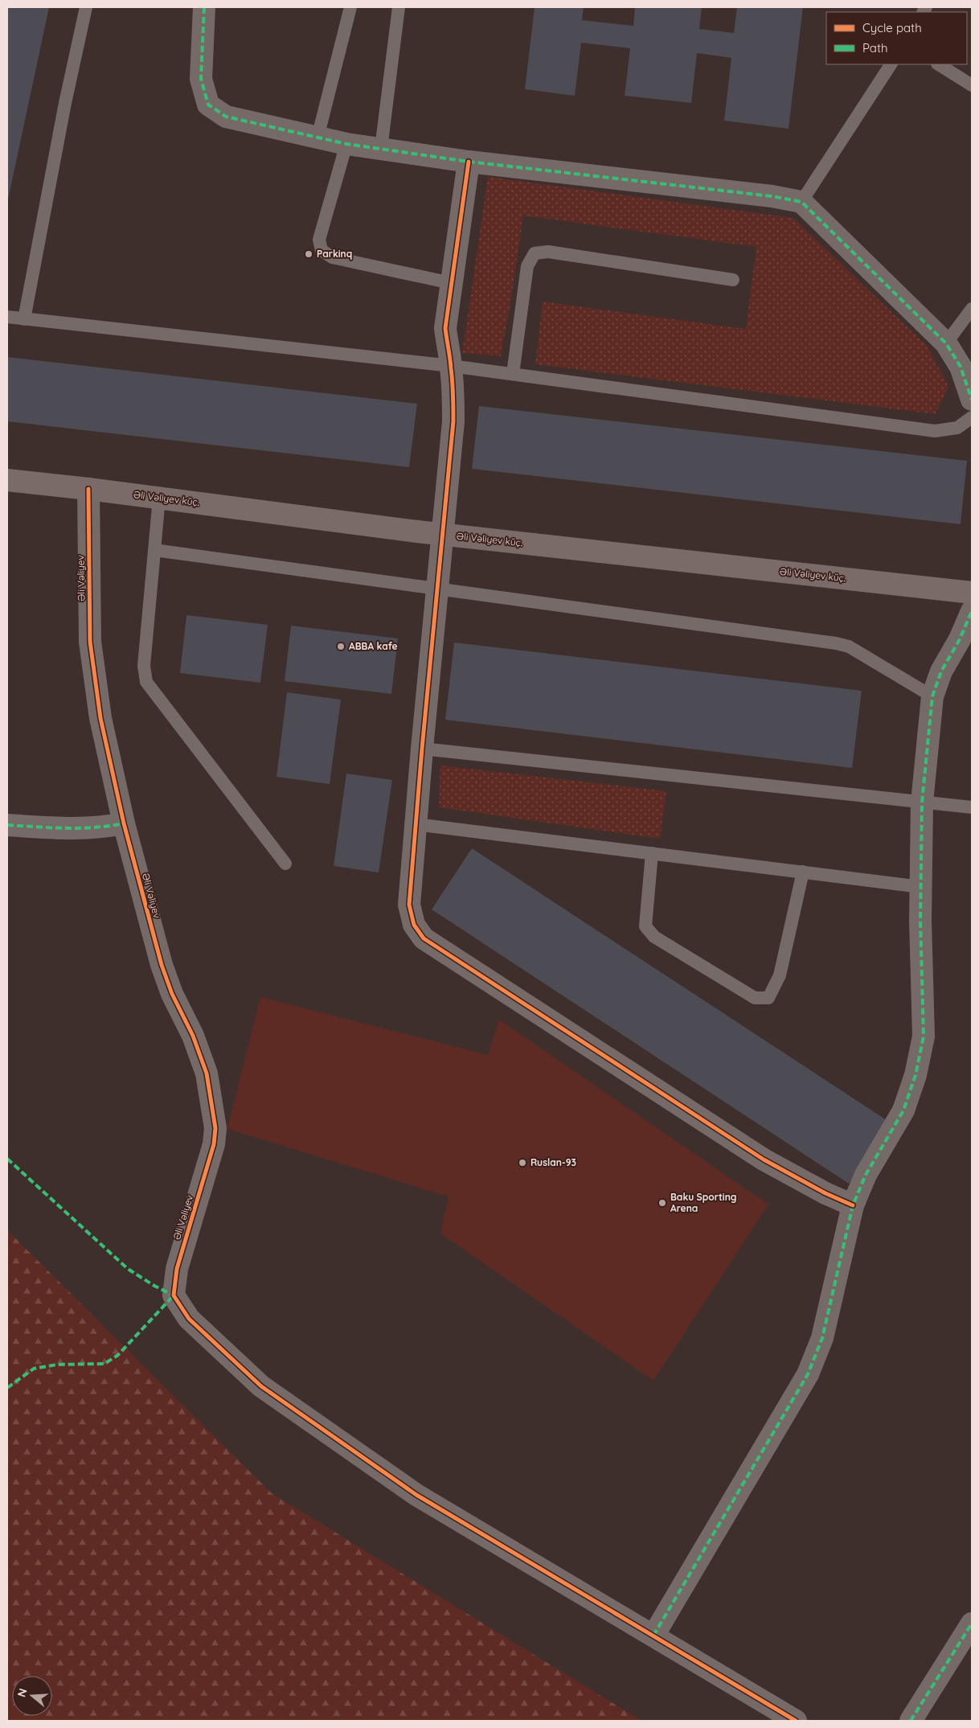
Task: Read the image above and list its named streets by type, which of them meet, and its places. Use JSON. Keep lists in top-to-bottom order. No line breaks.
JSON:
{"streets":{"street":["Əli Vəliyev küç.","Əli Vəliyev"]},"crossings":[["Əli Vəliyev küç.","Əli Vəliyev"]],"places":["Parkinq","ABBA kafe","Ruslan-93","Baku Sporting Arena"],"legend":["Cycle path","Path"],"north":"left"}
